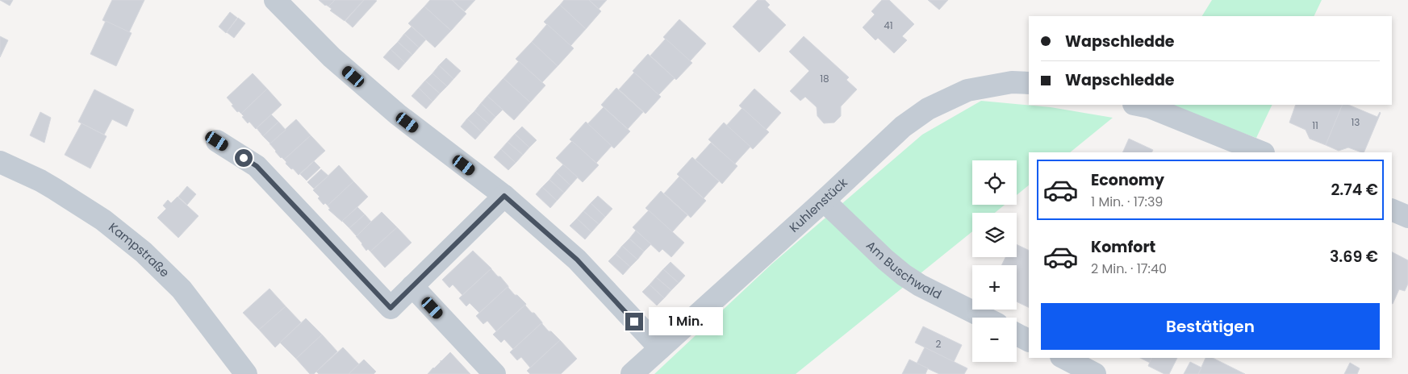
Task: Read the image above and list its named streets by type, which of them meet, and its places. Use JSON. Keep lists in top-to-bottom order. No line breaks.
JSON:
{"streets":{"street":["Kuhlenstück","Kampstraße","Am Buschwald"]},"crossings":[["Kuhlenstück","Am Buschwald"]],"house_numbers":["41","18","13","11","2"],"page":{"banner":["Wapschledde","Wapschledde"],"list":[{"name":"Economy","note":"1 Min. · 17:39","value":"2.74 €"},{"name":"Komfort","note":"2 Min. · 17:40","value":"3.69 €"}],"map_buttons":["+","−"],"buttons":"Bestätigen","bubble":"1 Min."}}
